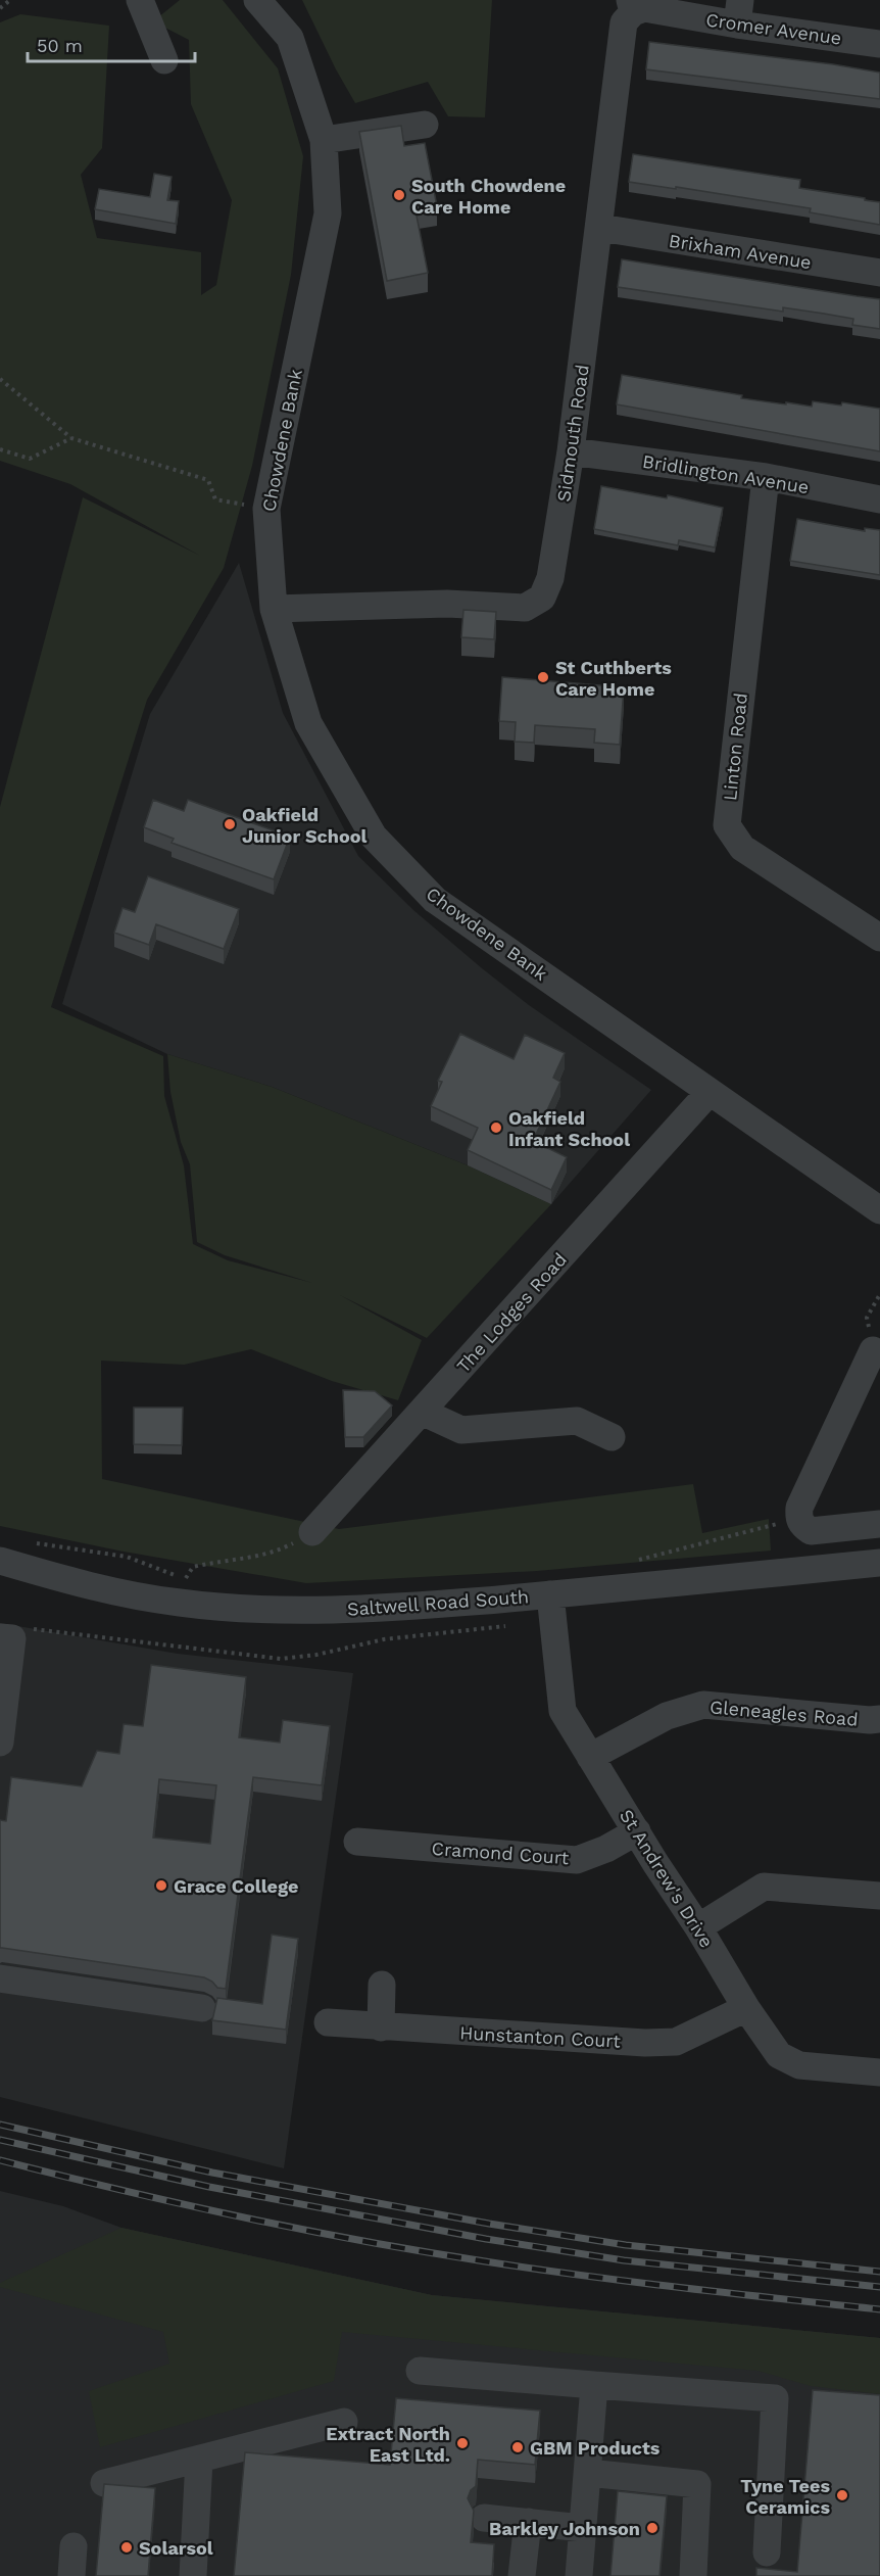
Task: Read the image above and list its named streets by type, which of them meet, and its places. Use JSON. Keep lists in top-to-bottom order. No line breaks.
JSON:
{"streets":{"street":["Cromer Avenue","Brixham Avenue","Sidmouth Road","Chowdene Bank","Bridlington Avenue","Linton Road","The Lodges Road","Saltwell Road South","Gleneagles Road","Cramond Court","St Andrew's Drive","Hunstanton Court"]},"crossings":[["Cromer Avenue","Sidmouth Road"],["Brixham Avenue","Sidmouth Road"],["Sidmouth Road","Chowdene Bank"],["Sidmouth Road","Bridlington Avenue"],["Chowdene Bank","The Lodges Road"],["Bridlington Avenue","Linton Road"],["Saltwell Road South","St Andrew's Drive"],["Gleneagles Road","St Andrew's Drive"],["Cramond Court","St Andrew's Drive"],["St Andrew's Drive","Hunstanton Court"]],"places":["South Chowdene Care Home","St Cuthberts Care Home","Oakfield Junior School","Oakfield Infant School","Grace College","Extract North East Ltd.","GBM Products","Tyne Tees Ceramics","Barkley Johnson","Solarsol"],"scale_bar":"50 m"}
